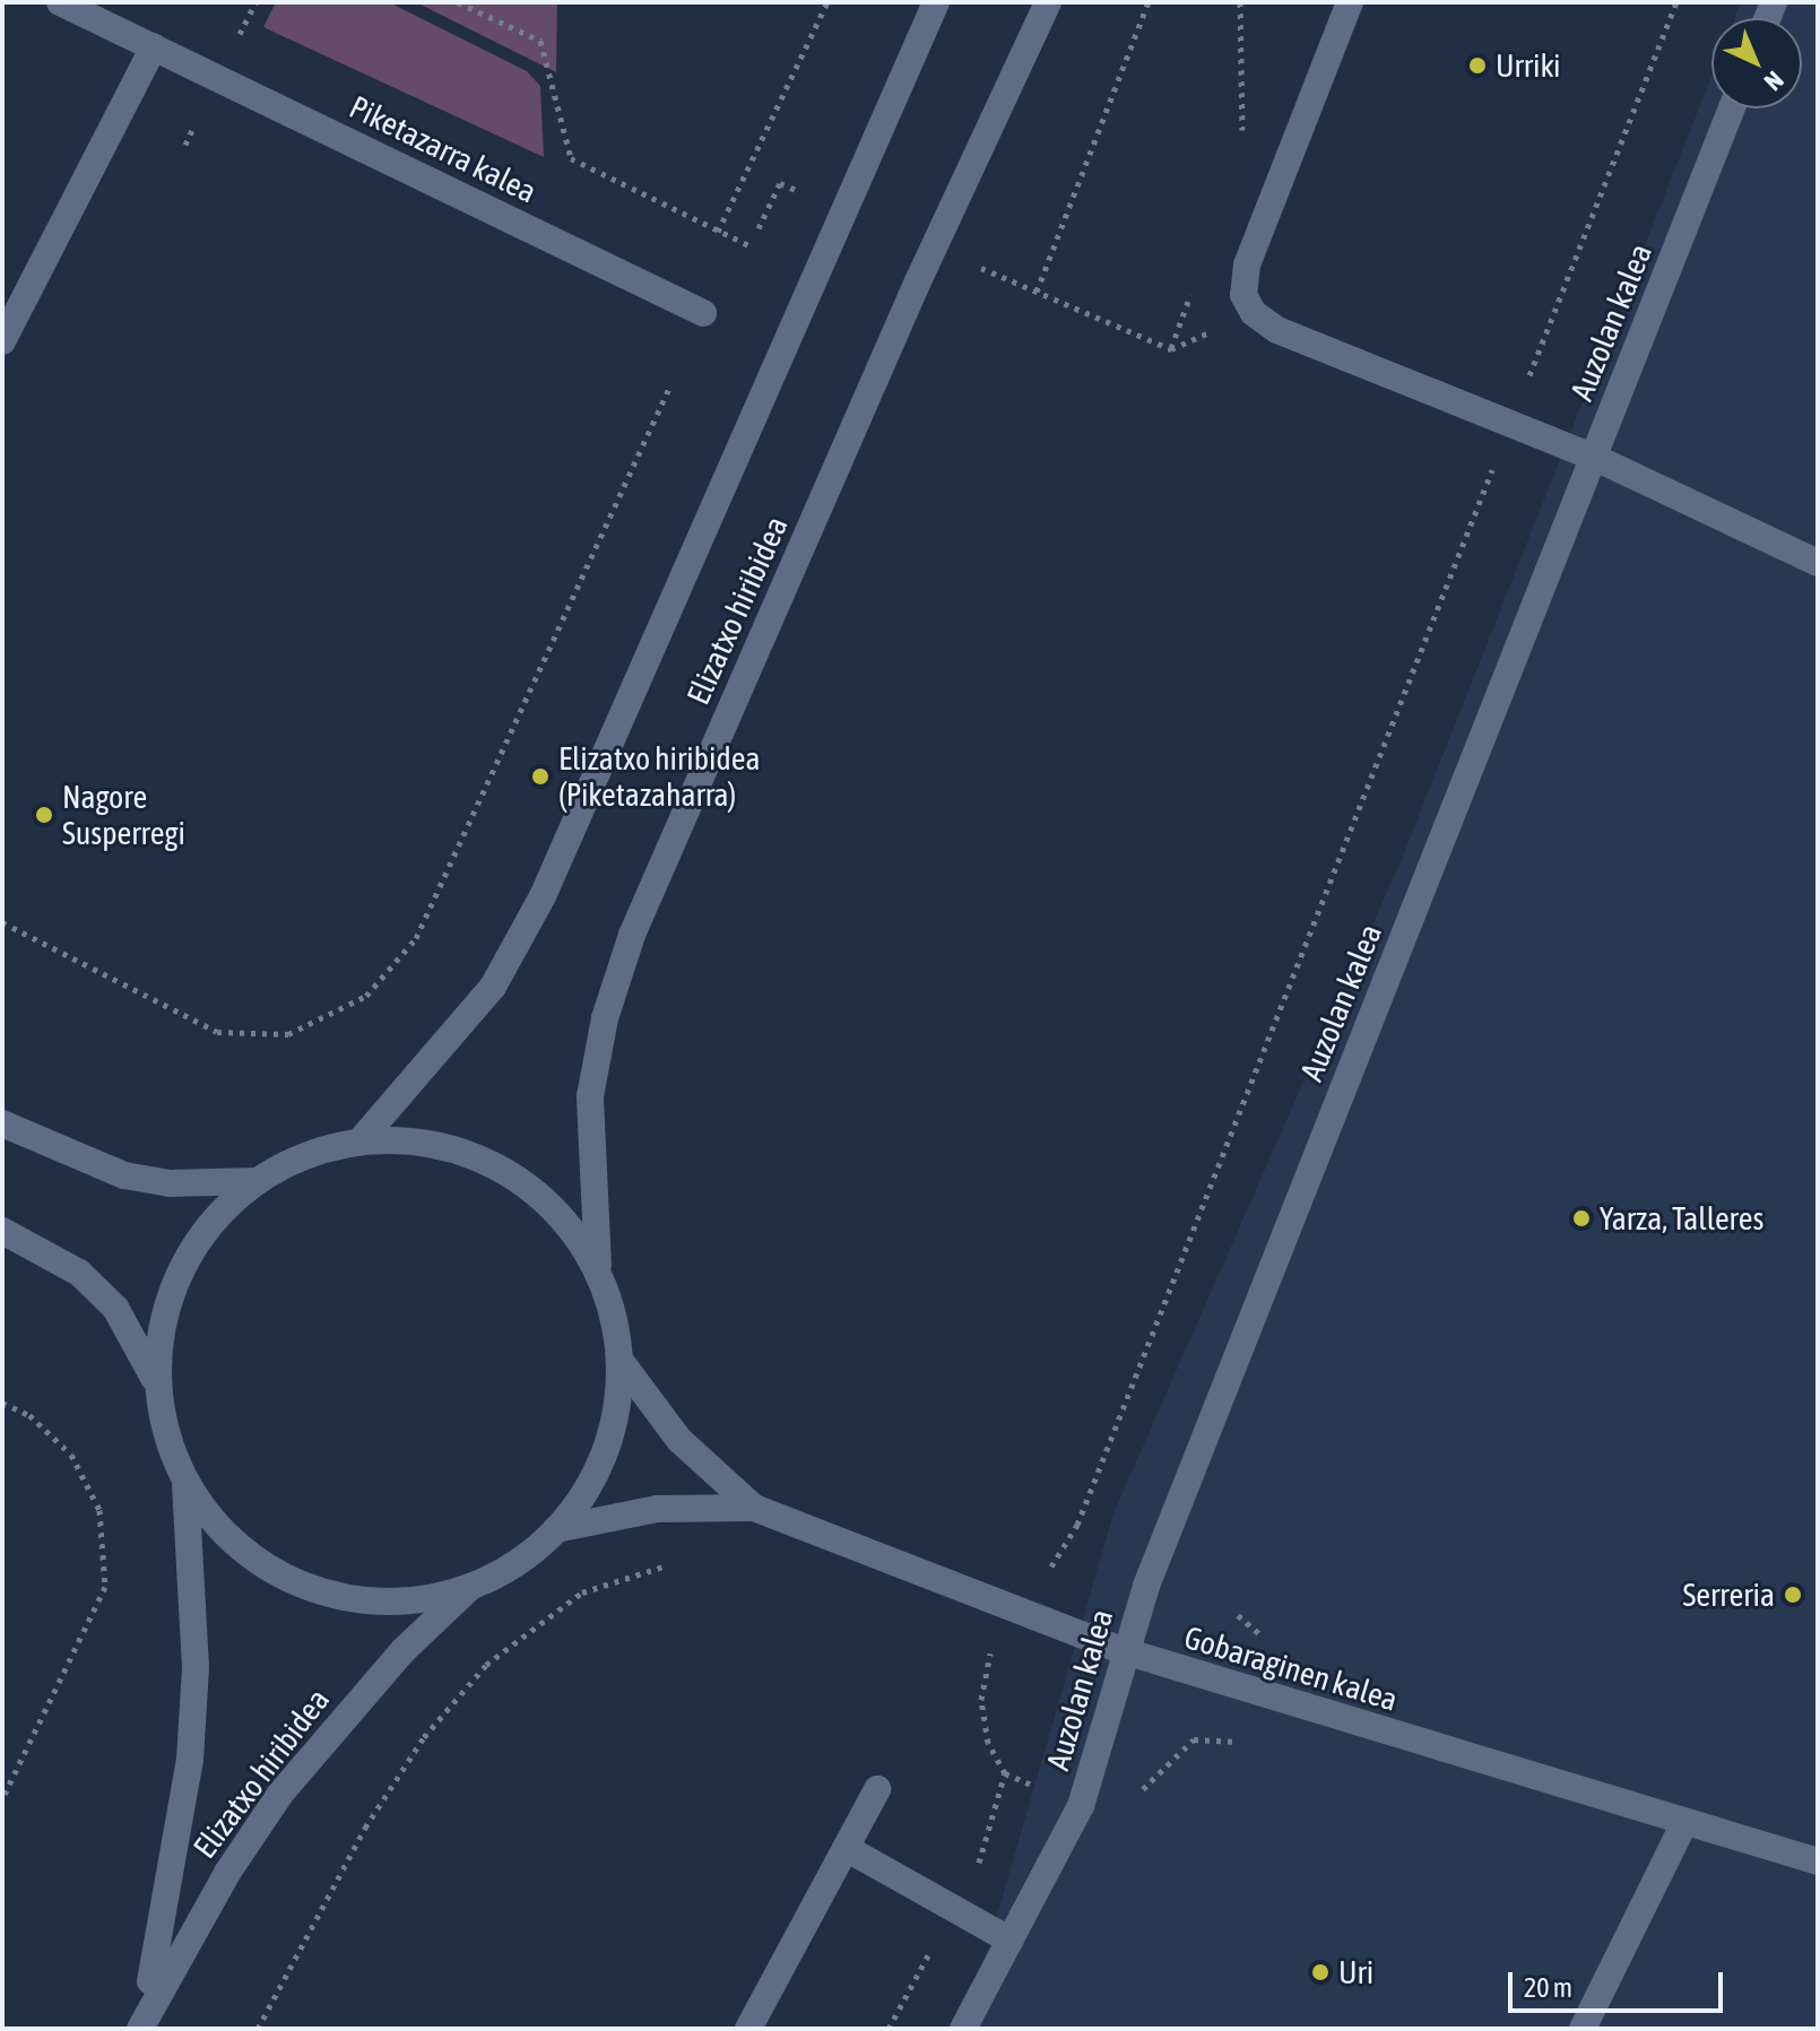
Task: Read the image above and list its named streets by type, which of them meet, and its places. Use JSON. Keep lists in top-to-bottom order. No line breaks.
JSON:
{"streets":{"main road":["Piketazarra kalea","Auzolan kalea","Elizatxo hiribidea","Gobaraginen kalea"]},"crossings":[["Auzolan kalea","Gobaraginen kalea"]],"places":["Urriki","Elizatxo hiribidea (Piketazaharra)","Nagore Susperregi","Yarza, Talleres","Serreria","Uri"],"scale_bar":"20 m","north":"bottom right"}
